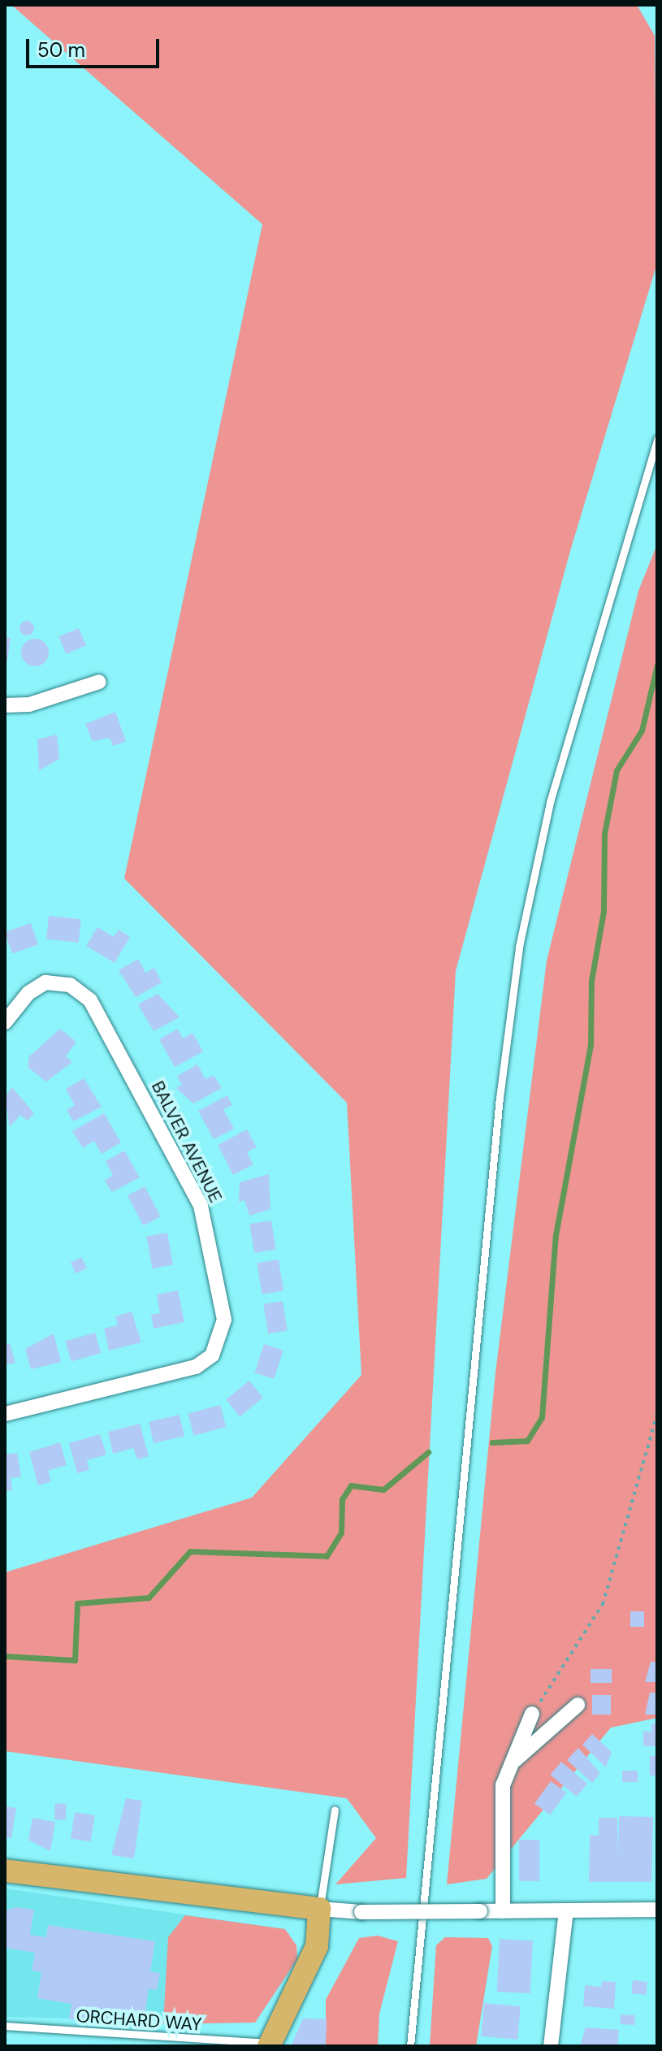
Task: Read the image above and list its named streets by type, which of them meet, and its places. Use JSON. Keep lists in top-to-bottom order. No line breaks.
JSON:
{"streets":{"street":["BALVER AVENUE"],"lane":["ORCHARD WAY"]},"scale_bar":"50 m"}
